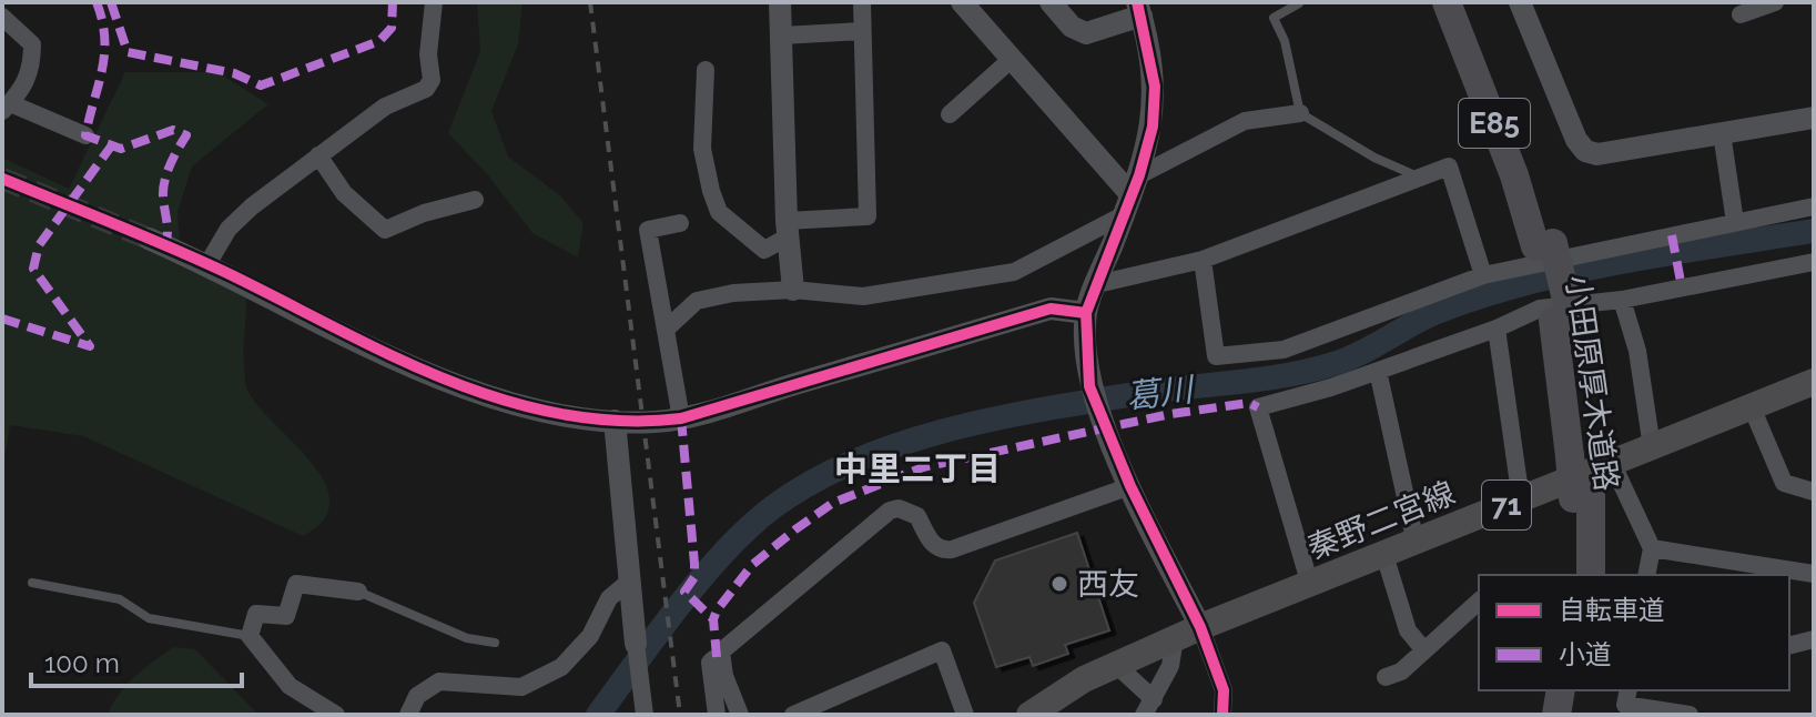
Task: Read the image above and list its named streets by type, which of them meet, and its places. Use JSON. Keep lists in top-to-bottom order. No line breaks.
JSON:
{"streets":{"highway":["E85","小田原厚木道路"],"main road":["71","秦野二宮線"]},"crossings":[["小田原厚木道路","秦野二宮線"]],"districts":["中里二丁目"],"water":["葛川"],"places":["西友"],"legend":["自転車道","小道"],"scale_bar":"100 m"}
